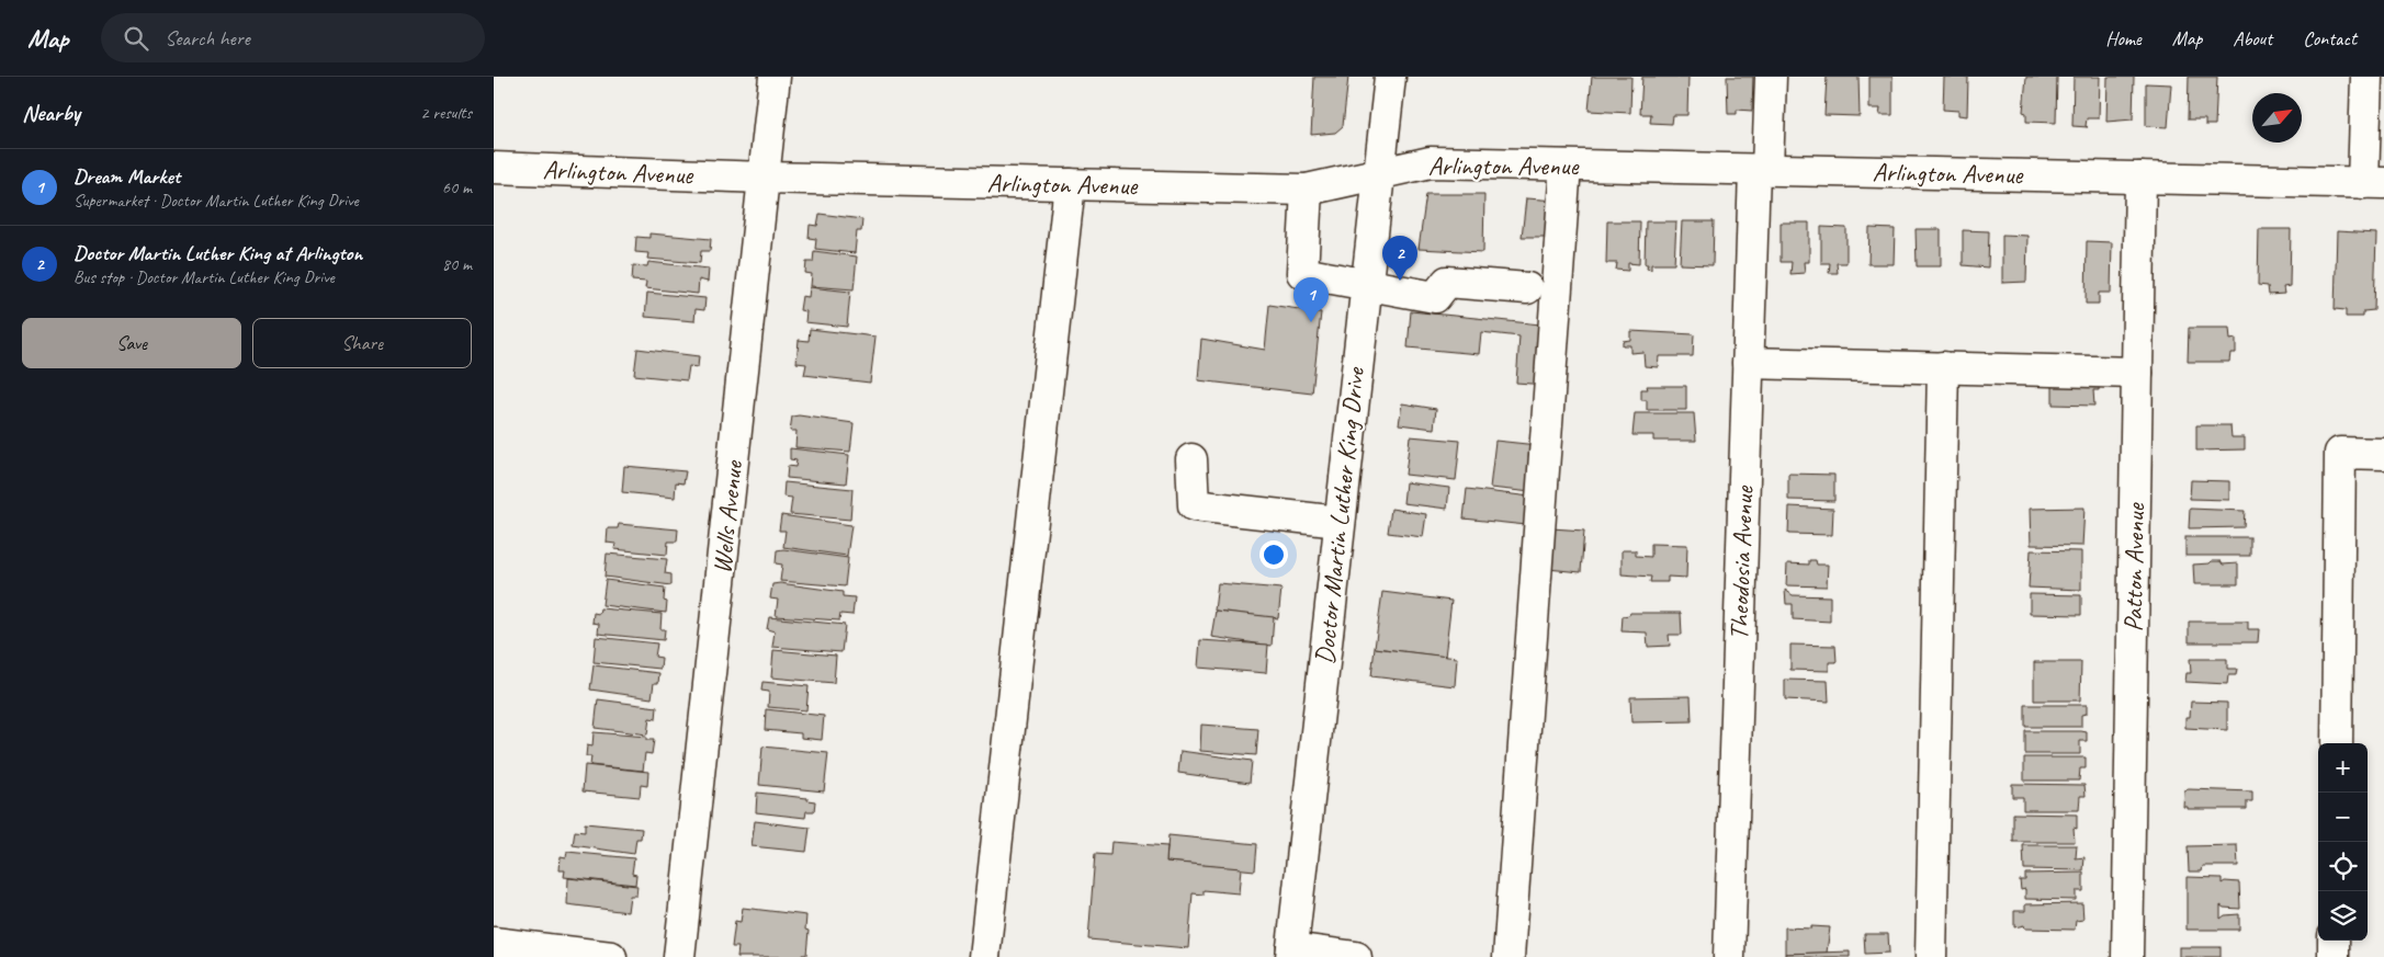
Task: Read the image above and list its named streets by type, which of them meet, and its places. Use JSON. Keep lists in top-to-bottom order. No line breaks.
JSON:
{"streets":{"street":["Arlington Avenue","Doctor Martin Luther King Drive","Wells Avenue","Theodosia Avenue","Patton Avenue"]},"crossings":[["Arlington Avenue","Doctor Martin Luther King Drive"],["Arlington Avenue","Wells Avenue"],["Arlington Avenue","Theodosia Avenue"],["Arlington Avenue","Patton Avenue"]],"north":"top right","page":{"header":"Map","search":"Search here","nav":["Home","Map","About","Contact"],"heading":["Nearby","2 results"],"list":[{"mark":"1","name":"Dream Market","note":"Supermarket · Doctor Martin Luther King Drive","value":"60 m"},{"mark":"2","name":"Doctor Martin Luther King at Arlington","note":"Bus stop · Doctor Martin Luther King Drive","value":"80 m"}],"pins":["2","1"],"buttons":["Save","Share"],"map_buttons":["+","−"]}}
